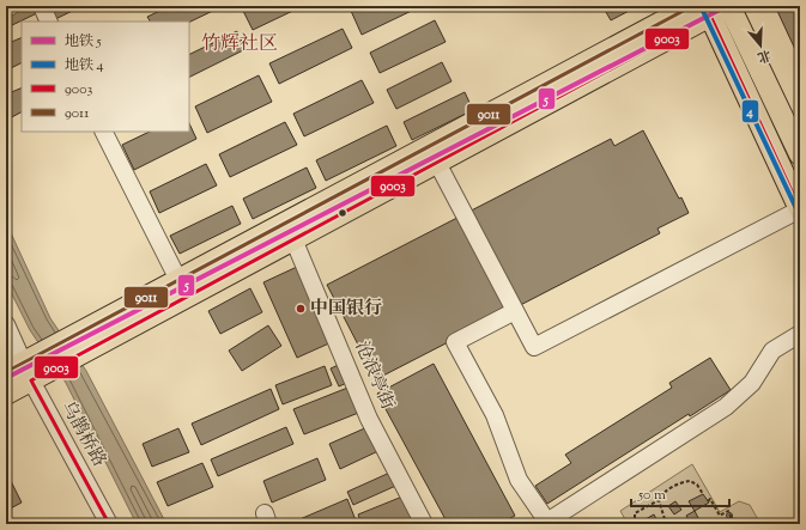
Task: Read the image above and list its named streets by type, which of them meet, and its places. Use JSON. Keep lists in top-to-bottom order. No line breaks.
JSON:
{"streets":{"street":["沧浪亭街","乌鹊桥路"]},"districts":["竹辉社区"],"places":["中国银行"],"lines":["metro line 5","metro line 4","transit line 9011","transit line 9003"],"legend":["地铁 5","地铁 4","9003","9011"],"scale_bar":"50 m","north":"bottom"}
